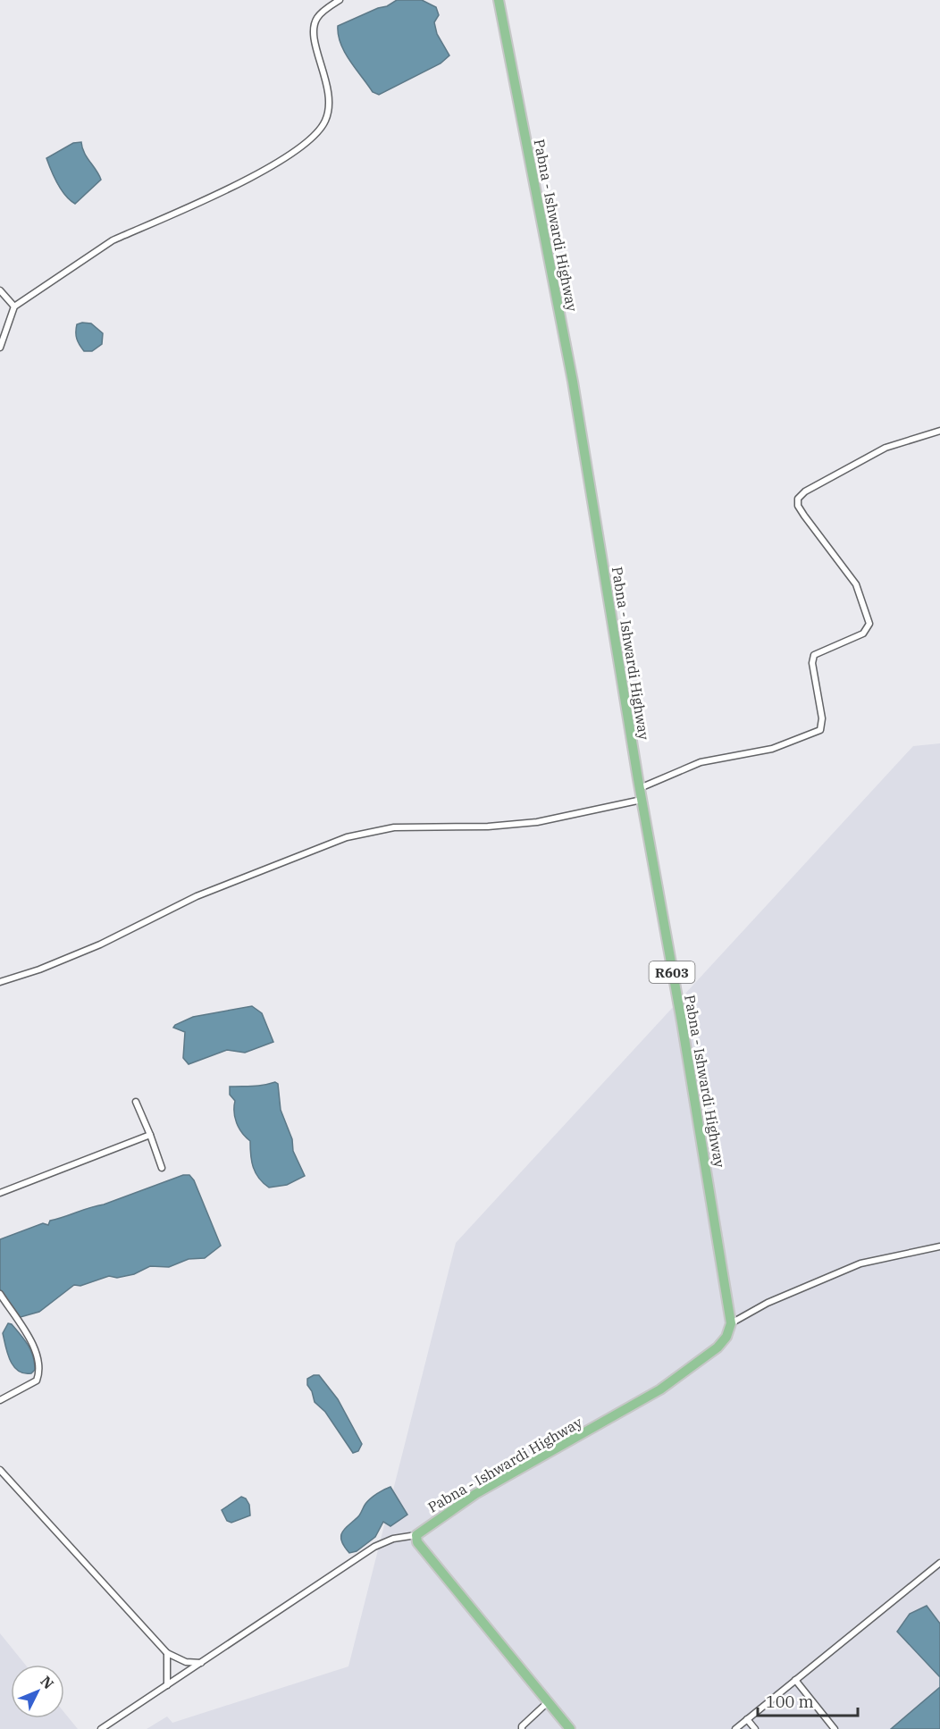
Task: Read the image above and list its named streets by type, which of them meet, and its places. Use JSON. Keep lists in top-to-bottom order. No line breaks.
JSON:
{"streets":{"main road":["Pabna - Ishwardi Highway","R603"]},"scale_bar":"100 m","north":"top right"}
